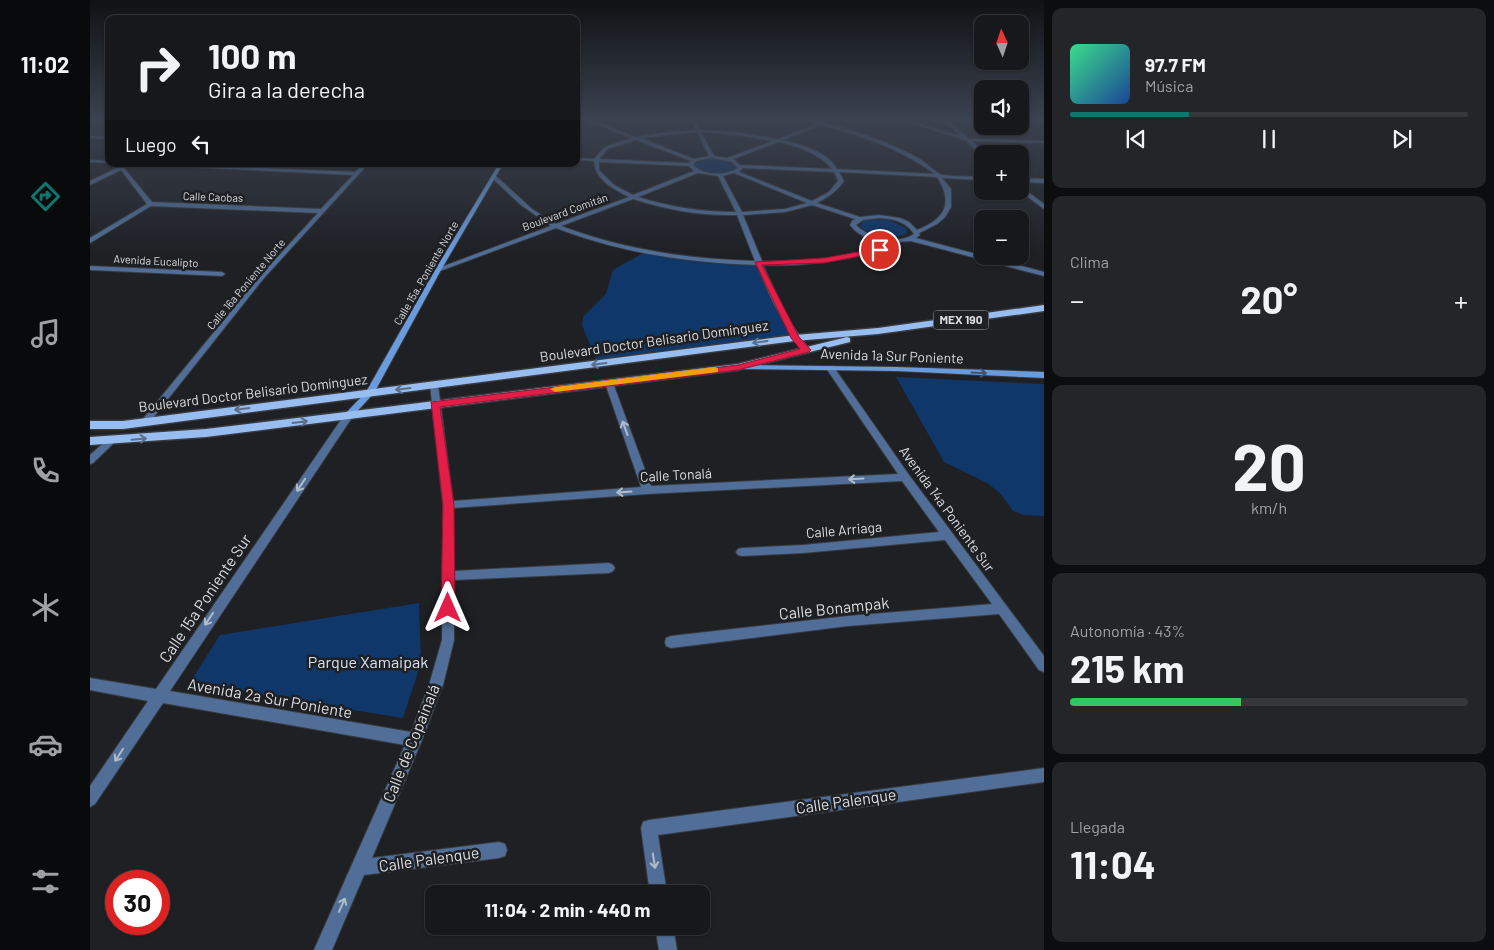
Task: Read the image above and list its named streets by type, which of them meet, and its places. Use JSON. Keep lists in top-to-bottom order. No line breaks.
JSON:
{"streets":{"main road":["MEX 190","Boulevard Doctor Belisario Domínguez"],"street":["Calle Caobas","Boulevard Comitán","Avenida Eucalipto","Calle 15a. Poniente Norte","Calle 16a Poniente Norte","Avenida 1a Sur Poniente","Calle Tonalá","Avenida 14a Poniente Sur","Calle Arriaga","Calle 15a Poniente Sur","Calle Bonampak","Avenida 2a Sur Poniente","Calle de Copainalá","Calle Palenque"]},"crossings":[["Calle Caobas","Calle 16a Poniente Norte"],["Boulevard Comitán","Calle 15a. Poniente Norte"],["Calle 15a. Poniente Norte","MEX 190"],["Calle 15a. Poniente Norte","Boulevard Doctor Belisario Domínguez"],["Calle 15a. Poniente Norte","Calle 15a Poniente Sur"],["Calle 16a Poniente Norte","Boulevard Doctor Belisario Domínguez"],["MEX 190","Boulevard Doctor Belisario Domínguez"],["MEX 190","Avenida 1a Sur Poniente"],["MEX 190","Calle 15a Poniente Sur"],["MEX 190","Calle de Copainalá"],["Boulevard Doctor Belisario Domínguez","Calle de Copainalá"],["Avenida 1a Sur Poniente","Avenida 14a Poniente Sur"],["Calle Tonalá","Avenida 14a Poniente Sur"],["Calle Tonalá","Calle de Copainalá"],["Avenida 14a Poniente Sur","Calle Arriaga"],["Avenida 14a Poniente Sur","Calle Bonampak"],["Calle 15a Poniente Sur","Avenida 2a Sur Poniente"],["Avenida 2a Sur Poniente","Calle de Copainalá"],["Calle de Copainalá","Calle Palenque"]],"one_way":["Avenida 1a Sur Poniente","Calle 15a Poniente Sur","Calle Palenque"],"parks":["Parque Xamaipak"],"north":"top","page":{"tabs":"11:02","map_buttons":["+","−"],"turn":["100 m","Gira a la derecha"],"song":["97.7 FM","Música"],"then":"Luego","tile":["Clima",["20","km/h"],["Autonomía · 43%","215 km"],["Llegada","11:04"]],"heat":["−","20°","+"],"limit":"30","trip":"11:04 · 2 min · 440 m"}}
